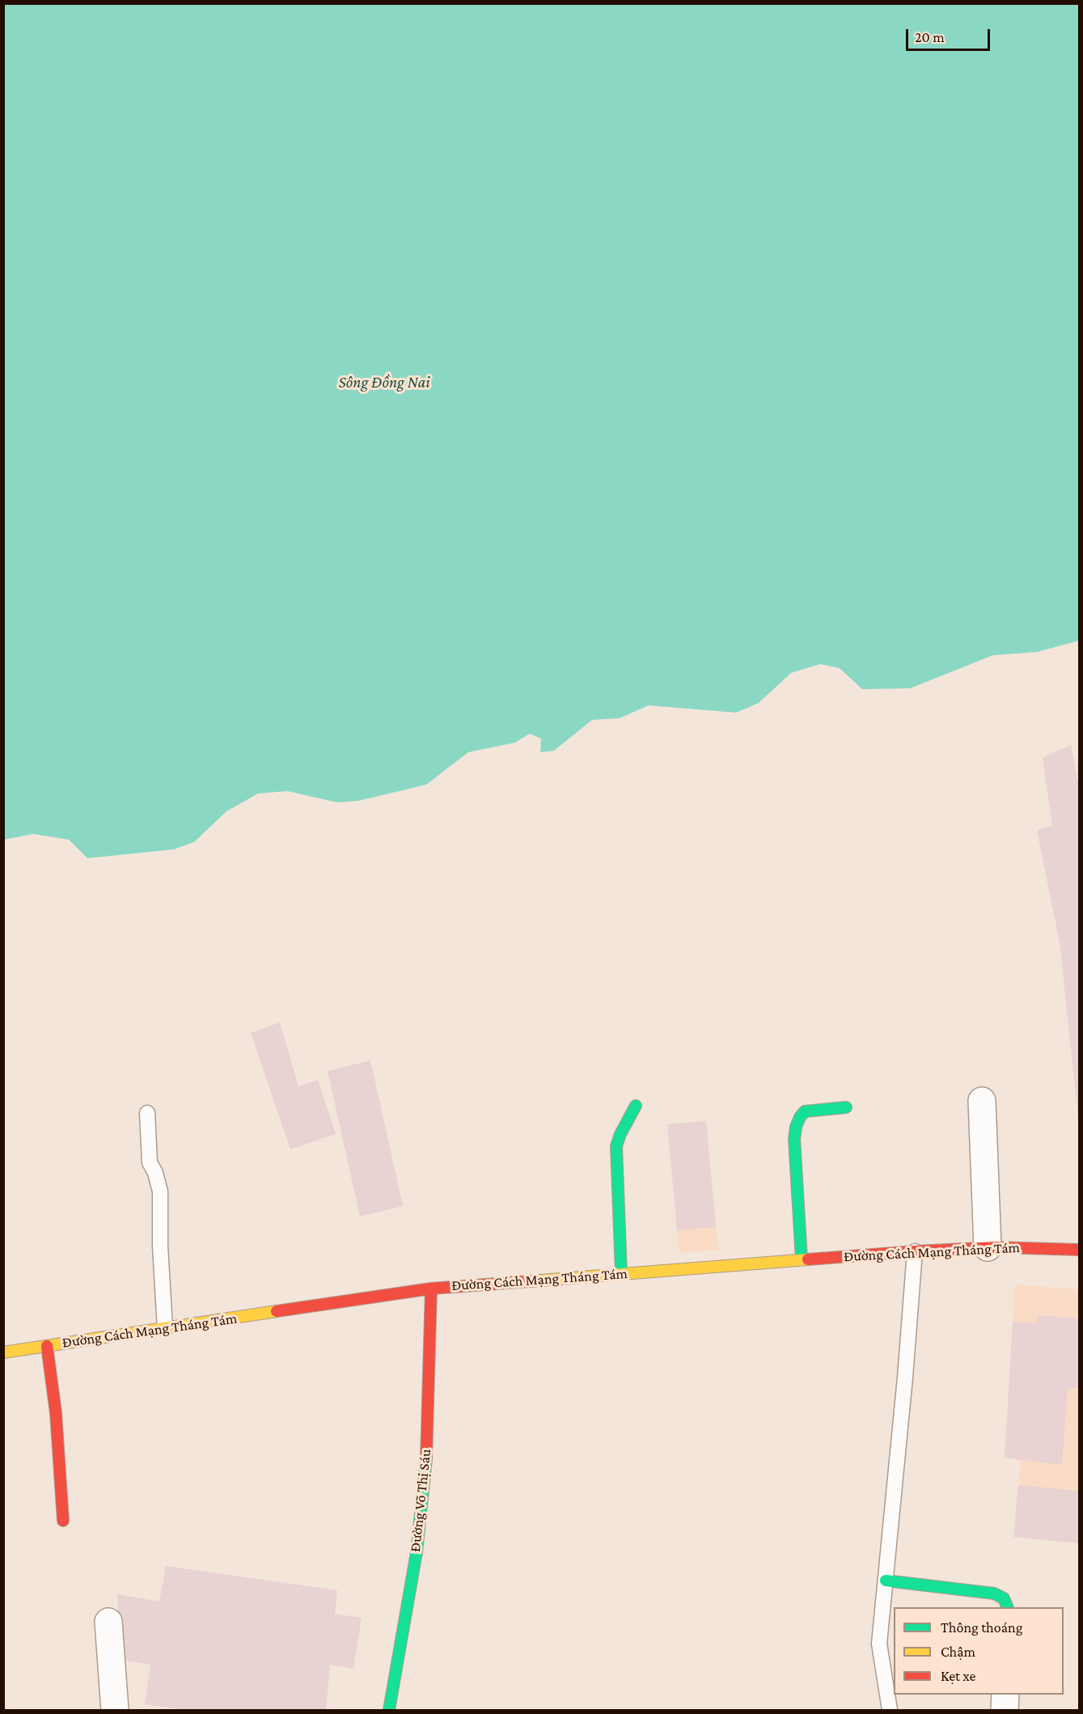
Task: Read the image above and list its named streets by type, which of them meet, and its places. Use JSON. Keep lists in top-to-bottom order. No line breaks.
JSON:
{"streets":{"main road":["Đường Cách Mạng Tháng Tám","Đường Võ Thị Sáu"]},"crossings":[["Đường Cách Mạng Tháng Tám","Đường Võ Thị Sáu"]],"water":["Sông Đồng Nai"],"legend":["Thông thoáng","Chậm","Kẹt xe"],"scale_bar":"20 m"}
